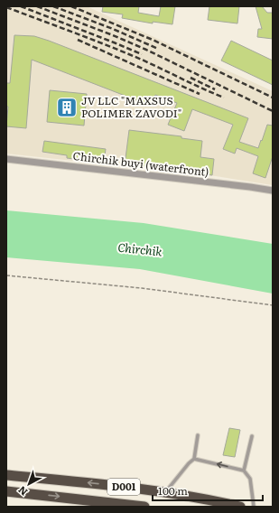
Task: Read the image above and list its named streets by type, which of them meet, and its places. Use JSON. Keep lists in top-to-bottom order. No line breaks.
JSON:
{"streets":{"highway":["D001"],"street":["Chirchik buyi (waterfront)"]},"water":["Chirchik"],"places":{"building":["JV LLC \"MAXSUS POLIMER ZAVODI\""]},"scale_bar":"100 m","north":"bottom left"}
